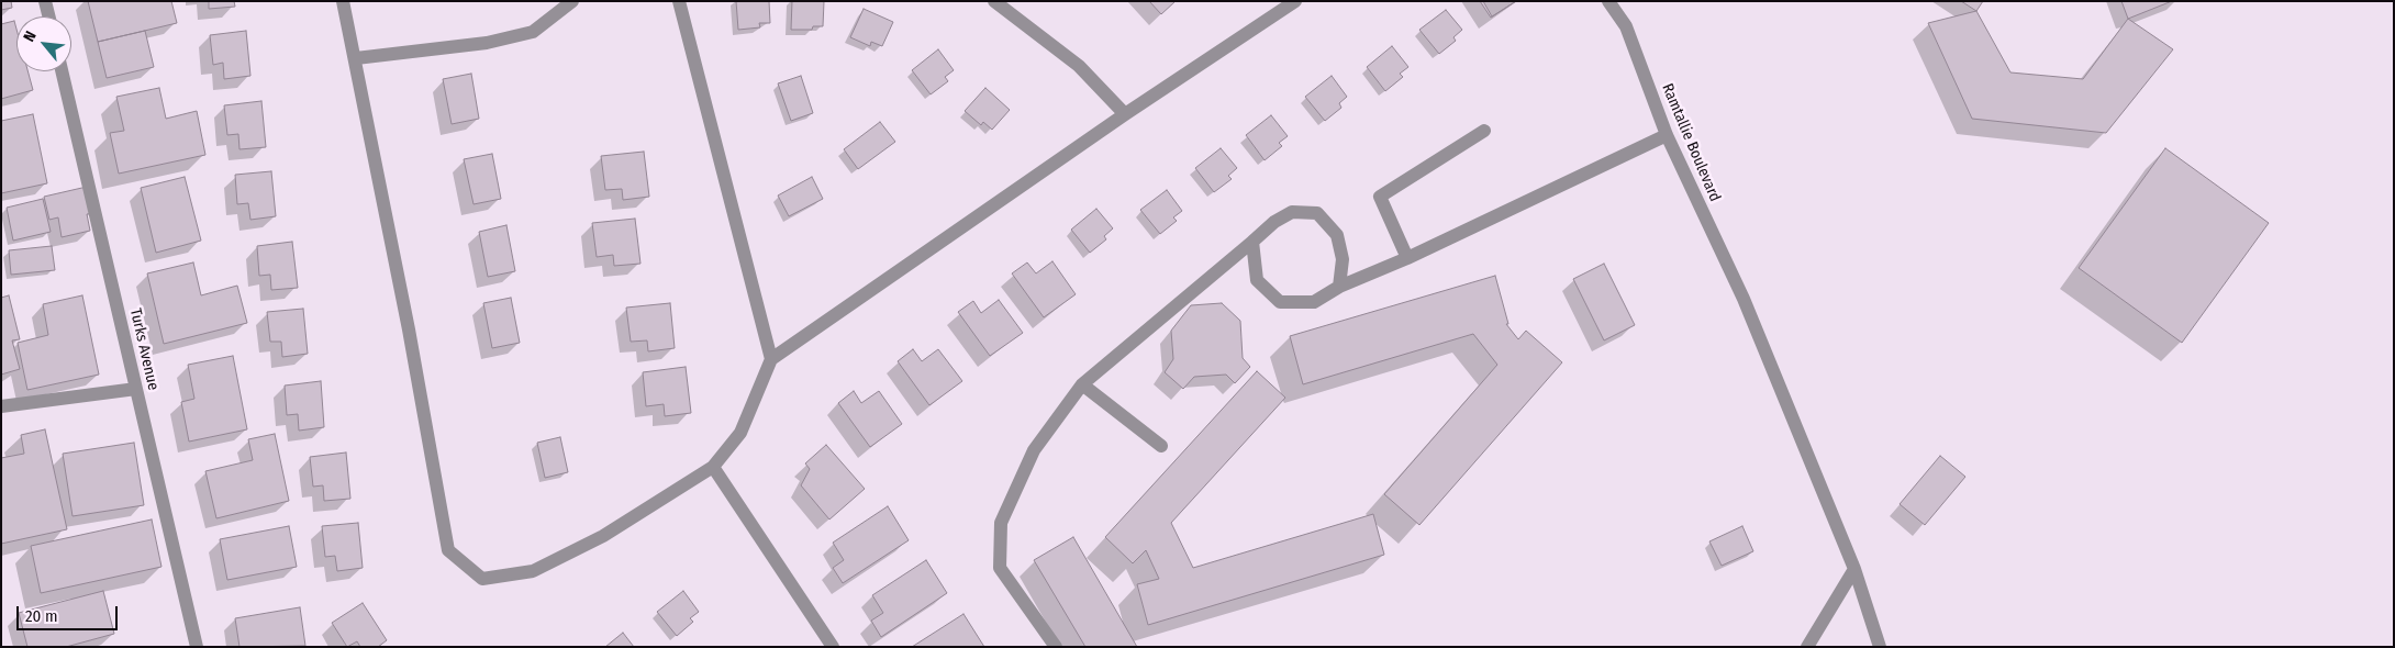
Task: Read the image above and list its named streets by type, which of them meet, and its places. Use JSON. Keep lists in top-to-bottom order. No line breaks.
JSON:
{"streets":{"street":["Ramtallie Boulevard","Turks Avenue"]},"scale_bar":"20 m","north":"top left"}
